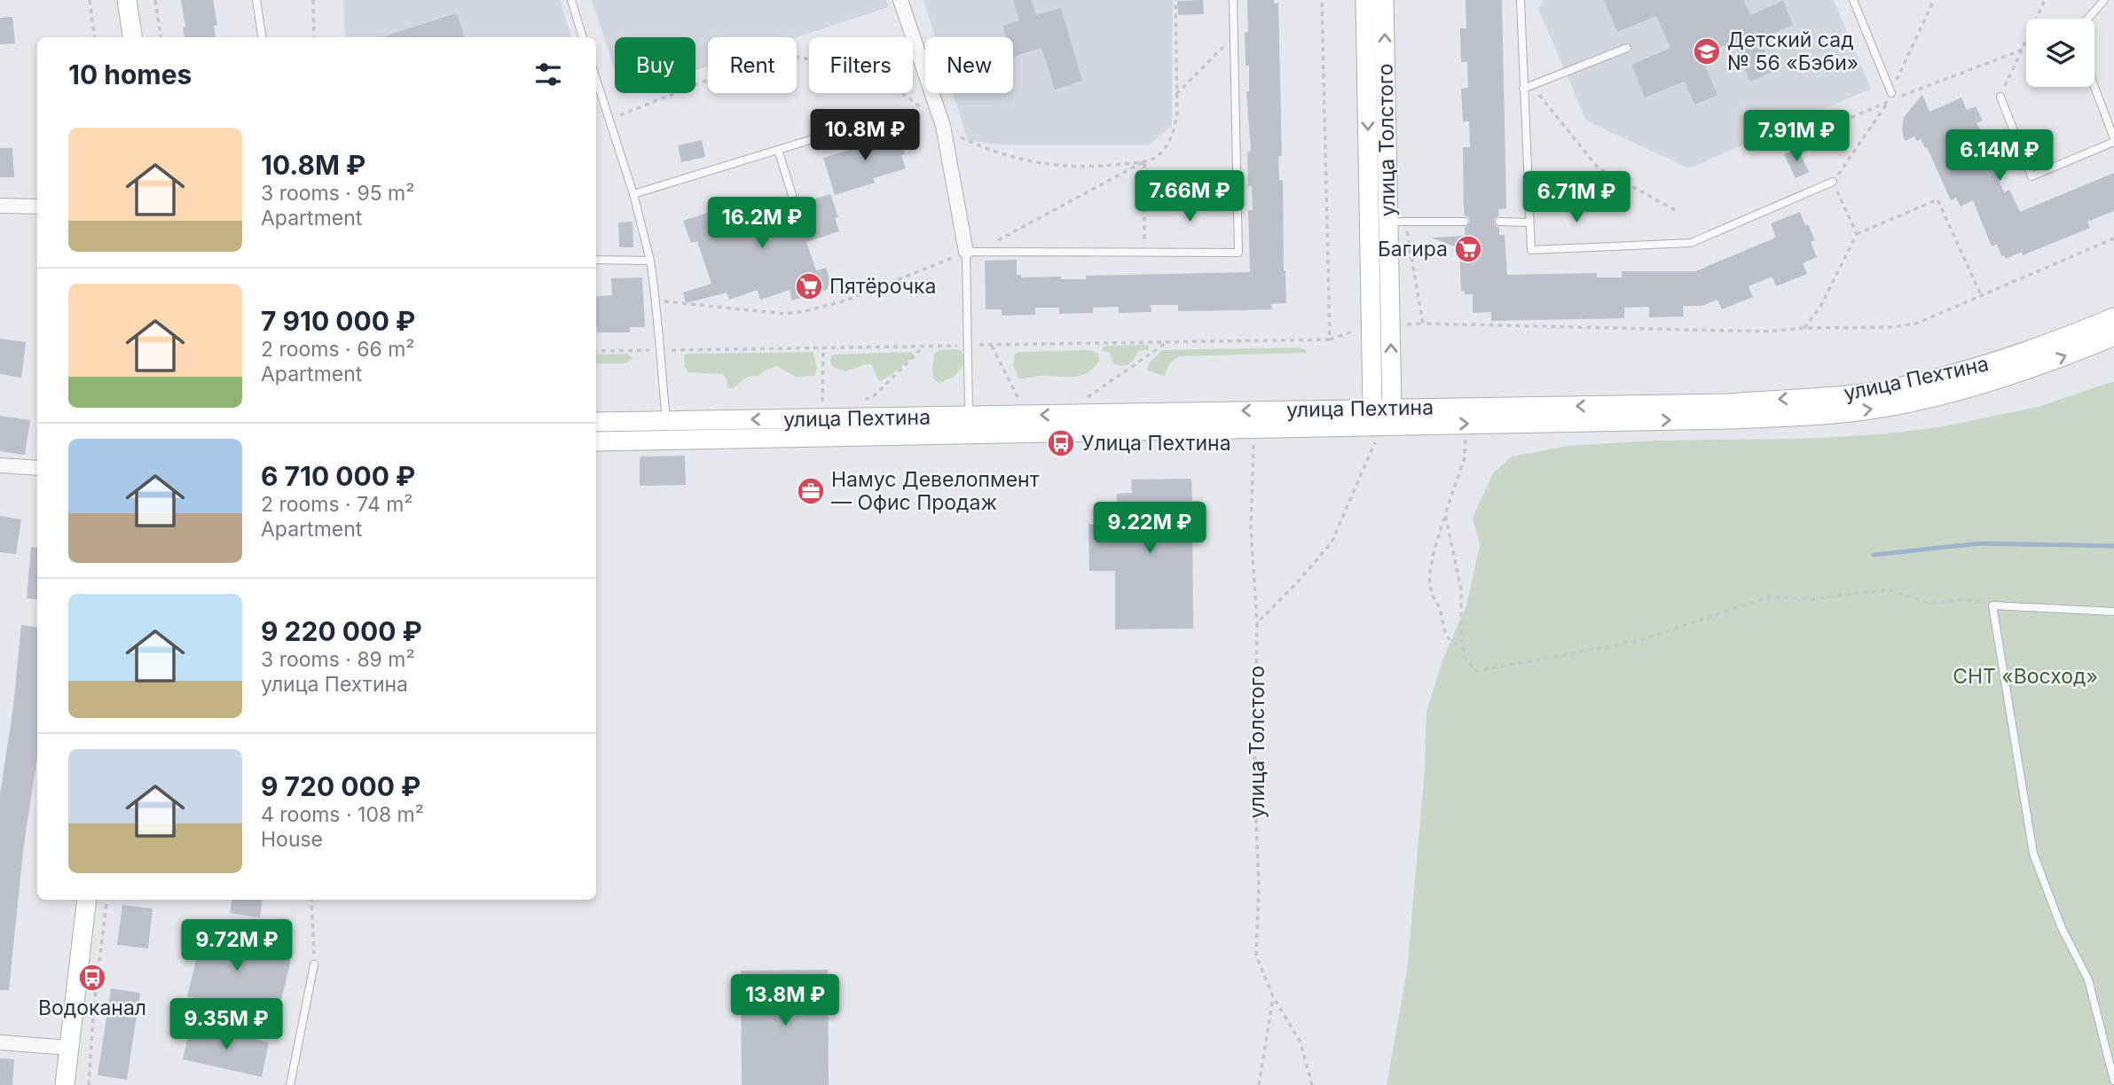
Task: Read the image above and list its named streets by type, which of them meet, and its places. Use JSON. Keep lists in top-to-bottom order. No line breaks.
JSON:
{"streets":{"street":["улица Толстого","улица Пехтина"]},"crossings":[["улица Толстого","улица Пехтина"]],"parks":["СНТ «Восход»"],"places":{"school or university":["Детский сад № 56 «Бэби»"],"supermarket":["Багира","Пятёрочка"],"bus stop":["Улица Пехтина","Водоканал"],"office":["Намус Девелопмент — Офис Продаж"]},"page":{"chip":["Buy","Rent","Filters","New"],"heading":"10 homes","price":["10.8M ₽","7.91M ₽","6.14M ₽","7.66M ₽","6.71M ₽","16.2M ₽","9.22M ₽","9.72M ₽","13.8M ₽","9.35M ₽"],"list":[{"name":"10.8M ₽","note":"3 rooms · 95 m² · Apartment"},{"name":"7 910 000 ₽","note":"2 rooms · 66 m² · Apartment"},{"name":"6 710 000 ₽","note":"2 rooms · 74 m² · Apartment"},{"name":"9 220 000 ₽","note":"3 rooms · 89 m² · улица Пехтина"},{"name":"9 720 000 ₽","note":"4 rooms · 108 m² · House"}]}}
